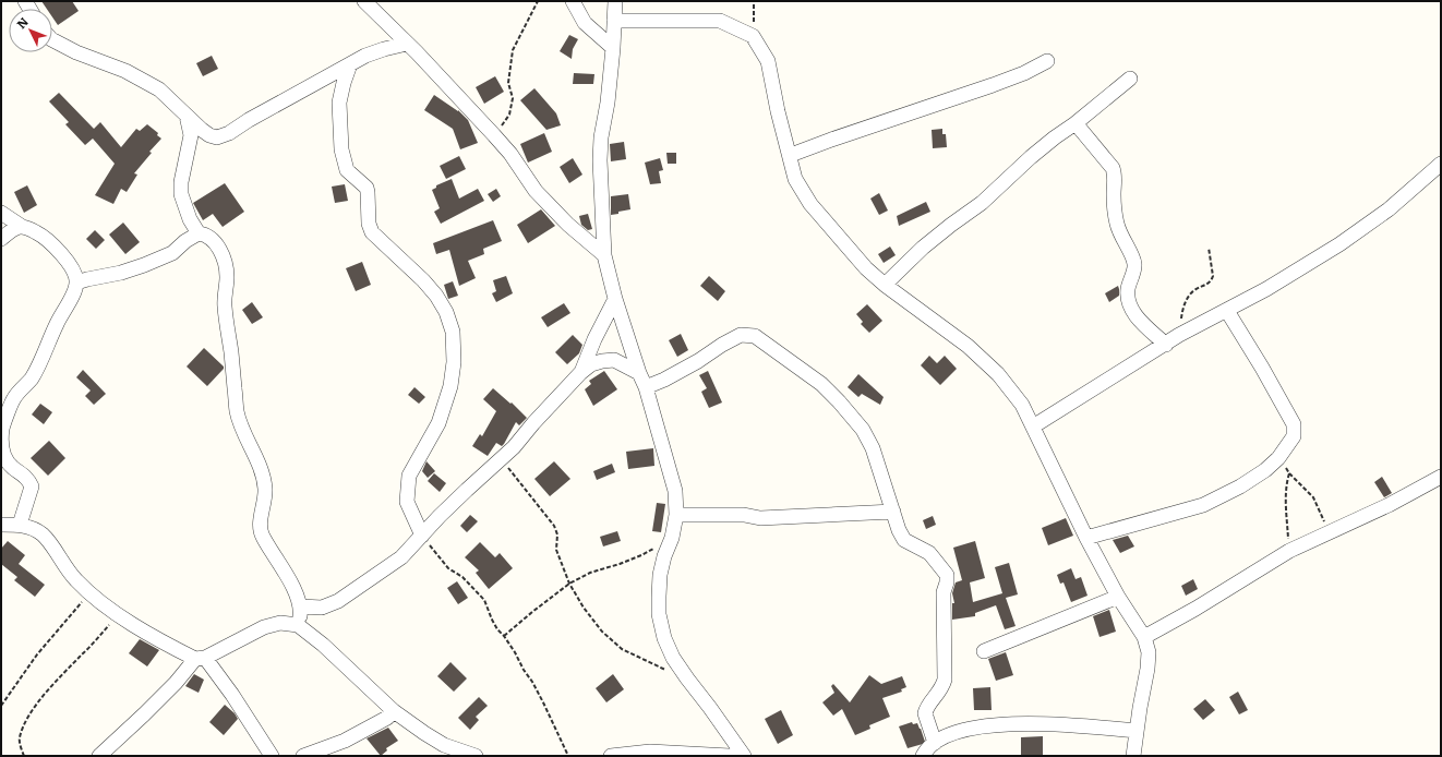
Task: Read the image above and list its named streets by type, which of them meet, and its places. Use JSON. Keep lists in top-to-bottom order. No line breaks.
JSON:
{"north":"top left"}
